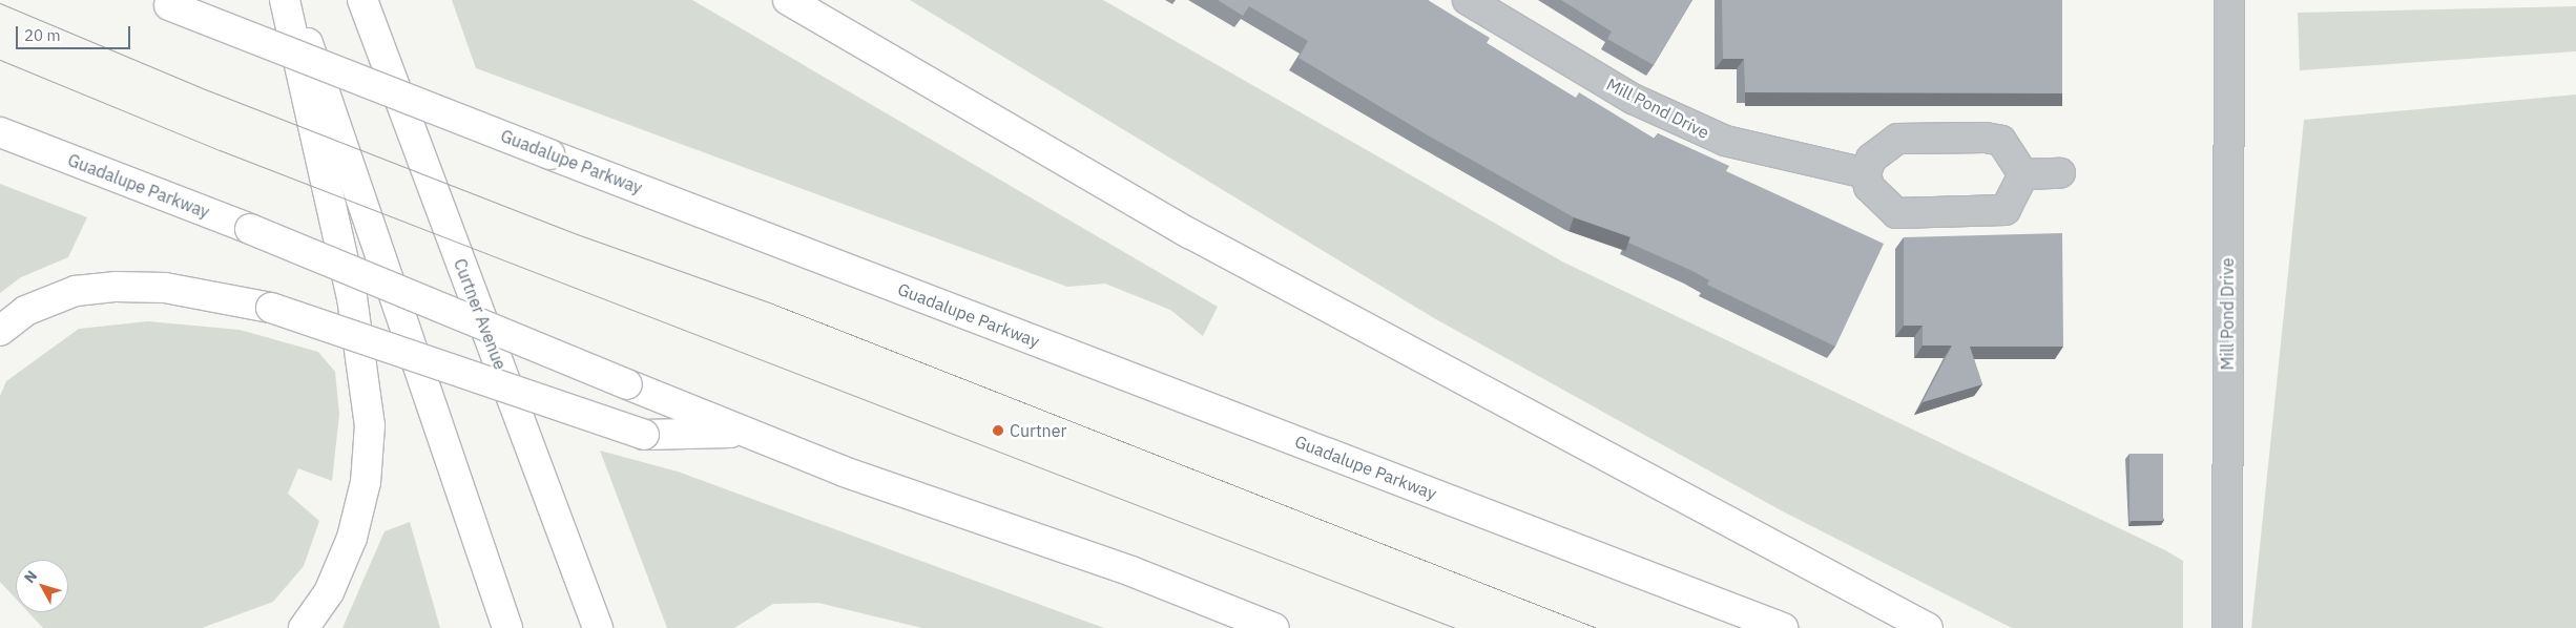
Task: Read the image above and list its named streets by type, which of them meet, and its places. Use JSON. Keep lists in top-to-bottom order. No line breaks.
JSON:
{"streets":{"main road":["Guadalupe Parkway","Curtner Avenue"],"street":["Mill Pond Drive"]},"places":["Curtner"],"scale_bar":"20 m","north":"top left"}
